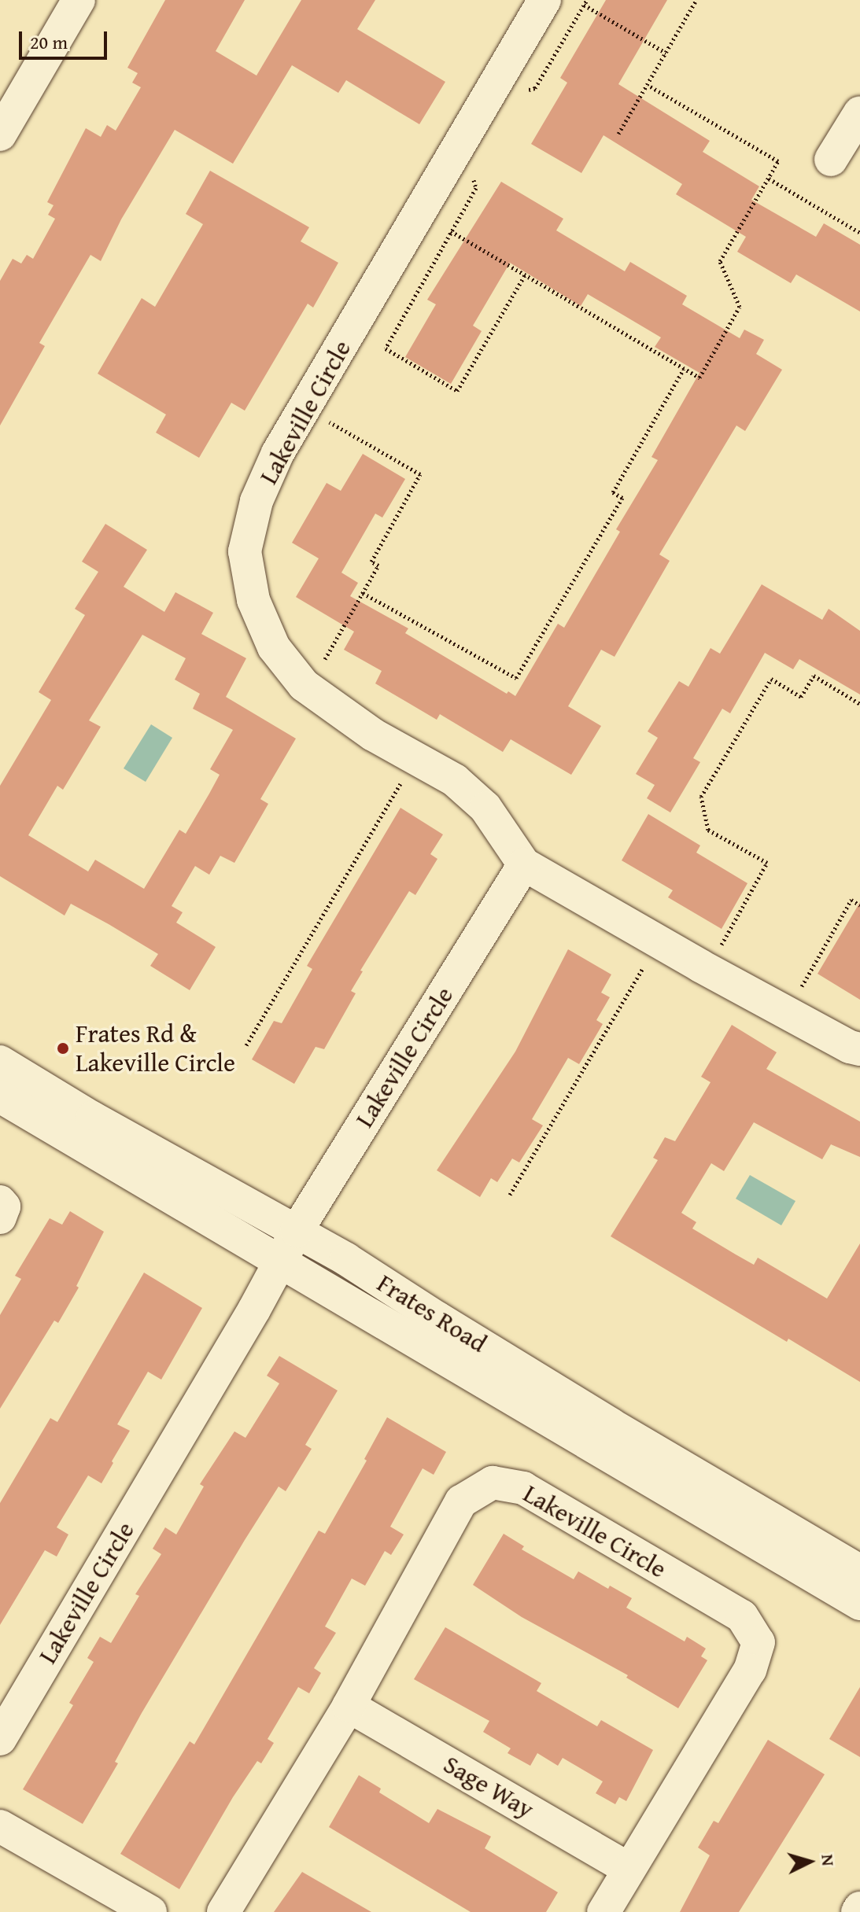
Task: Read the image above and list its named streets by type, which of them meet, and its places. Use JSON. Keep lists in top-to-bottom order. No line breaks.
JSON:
{"streets":{"street":["Lakeville Circle","Frates Road","Sage Way"]},"crossings":[["Lakeville Circle","Frates Road"],["Lakeville Circle","Sage Way"]],"places":["Frates Rd & Lakeville Circle"],"scale_bar":"20 m","north":"right"}
